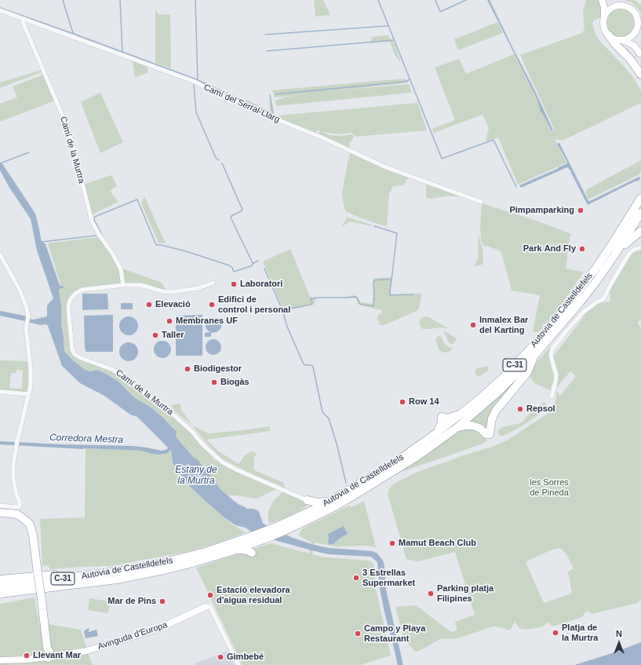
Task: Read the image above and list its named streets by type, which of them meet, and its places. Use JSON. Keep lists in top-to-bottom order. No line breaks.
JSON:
{"streets":{"highway":["Autovia de Castelldefels","C-31"],"street":["Camí del Serral-Llarg","Camí de la Murtra","Avinguda d'Europa"]},"crossings":[["Camí del Serral-Llarg","Camí de la Murtra"]],"water":["Corredora Mestra","Estany de la Murtra"],"parks":["les Sorres de Pineda"],"places":["Pimpamparking","Park And Fly","Laboratori","Elevació","Edifici de control i personal","Membranes UF","Inmalex Bar del Karting","Taller","Biodigestor","Biogàs","Row 14","Repsol","Mamut Beach Club","3 Estrellas Supermarket","Parking platja Filipines","Estació elevadora d'aigua residual","Mar de Pins","Platja de la Murtra","Campo y Playa Restaurant","Llevant Mar","Gimbebé"],"north":"top"}
